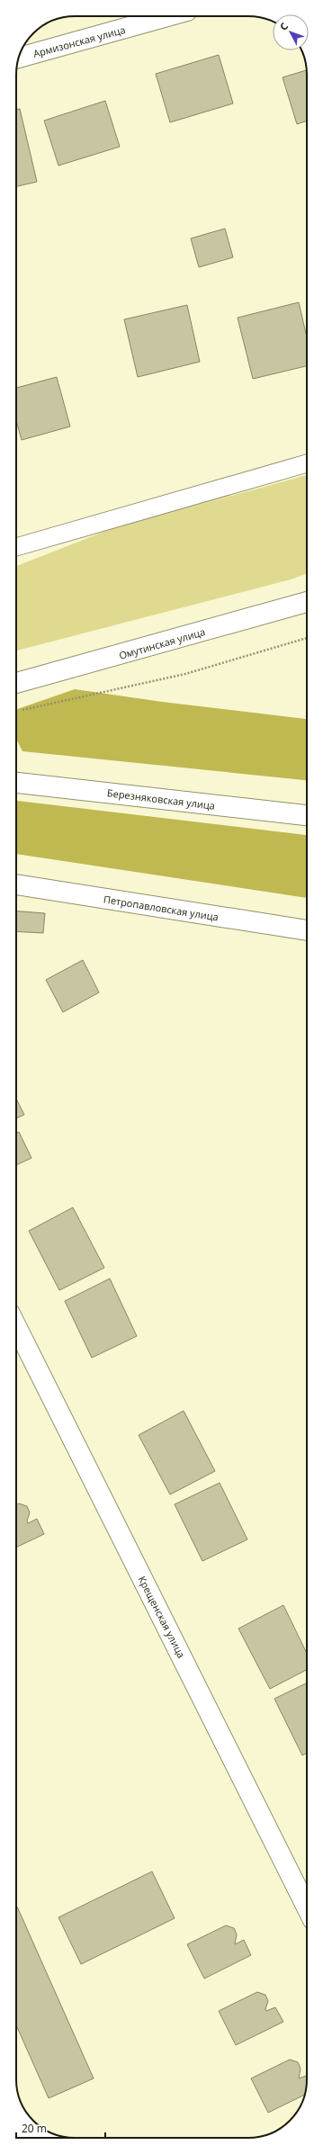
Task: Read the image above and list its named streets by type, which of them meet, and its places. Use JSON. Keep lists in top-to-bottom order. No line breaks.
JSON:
{"streets":{"street":["Армизонская улица","Омутинская улица","Березняковская улица","Петропавловская улица","Крещенская улица"]},"scale_bar":"20 m","north":"top left"}
